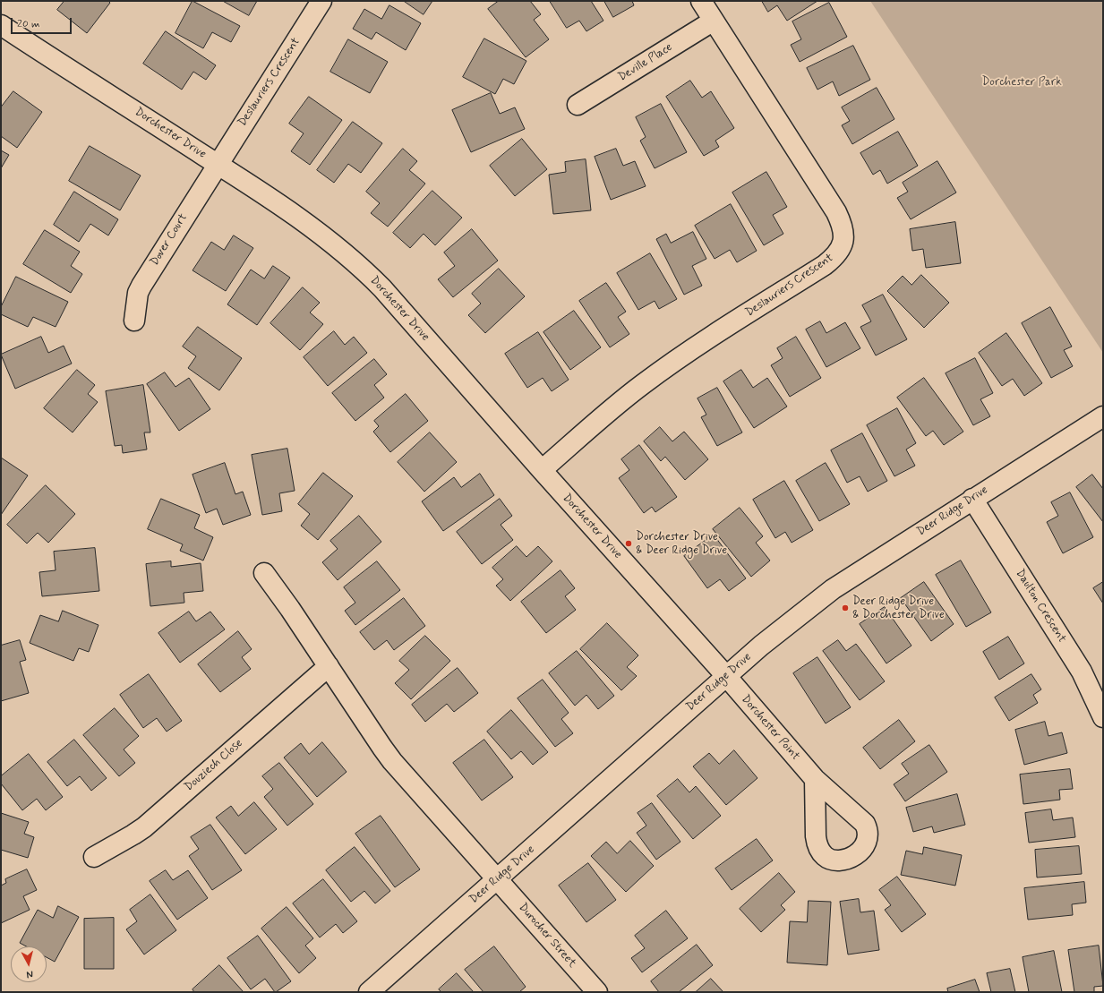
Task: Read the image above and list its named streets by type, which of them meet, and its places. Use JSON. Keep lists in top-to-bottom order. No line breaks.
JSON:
{"streets":{"street":["Deville Place","Deslauriers Crescent","Dorchester Drive","Dover Court","Deer Ridge Drive","Daulton Crescent","Dorchester Point","Douziech Close","Durocher Street"]},"crossings":[["Deville Place","Deslauriers Crescent"],["Deslauriers Crescent","Dorchester Drive"],["Deslauriers Crescent","Dover Court"],["Dorchester Drive","Dover Court"],["Dorchester Drive","Deer Ridge Drive"],["Dorchester Drive","Dorchester Point"],["Deer Ridge Drive","Daulton Crescent"],["Deer Ridge Drive","Dorchester Point"],["Deer Ridge Drive","Durocher Street"]],"parks":["Dorchester Park"],"places":["Dorchester Drive & Deer Ridge Drive","Deer Ridge Drive & Dorchester Drive"],"scale_bar":"20 m","north":"bottom"}
